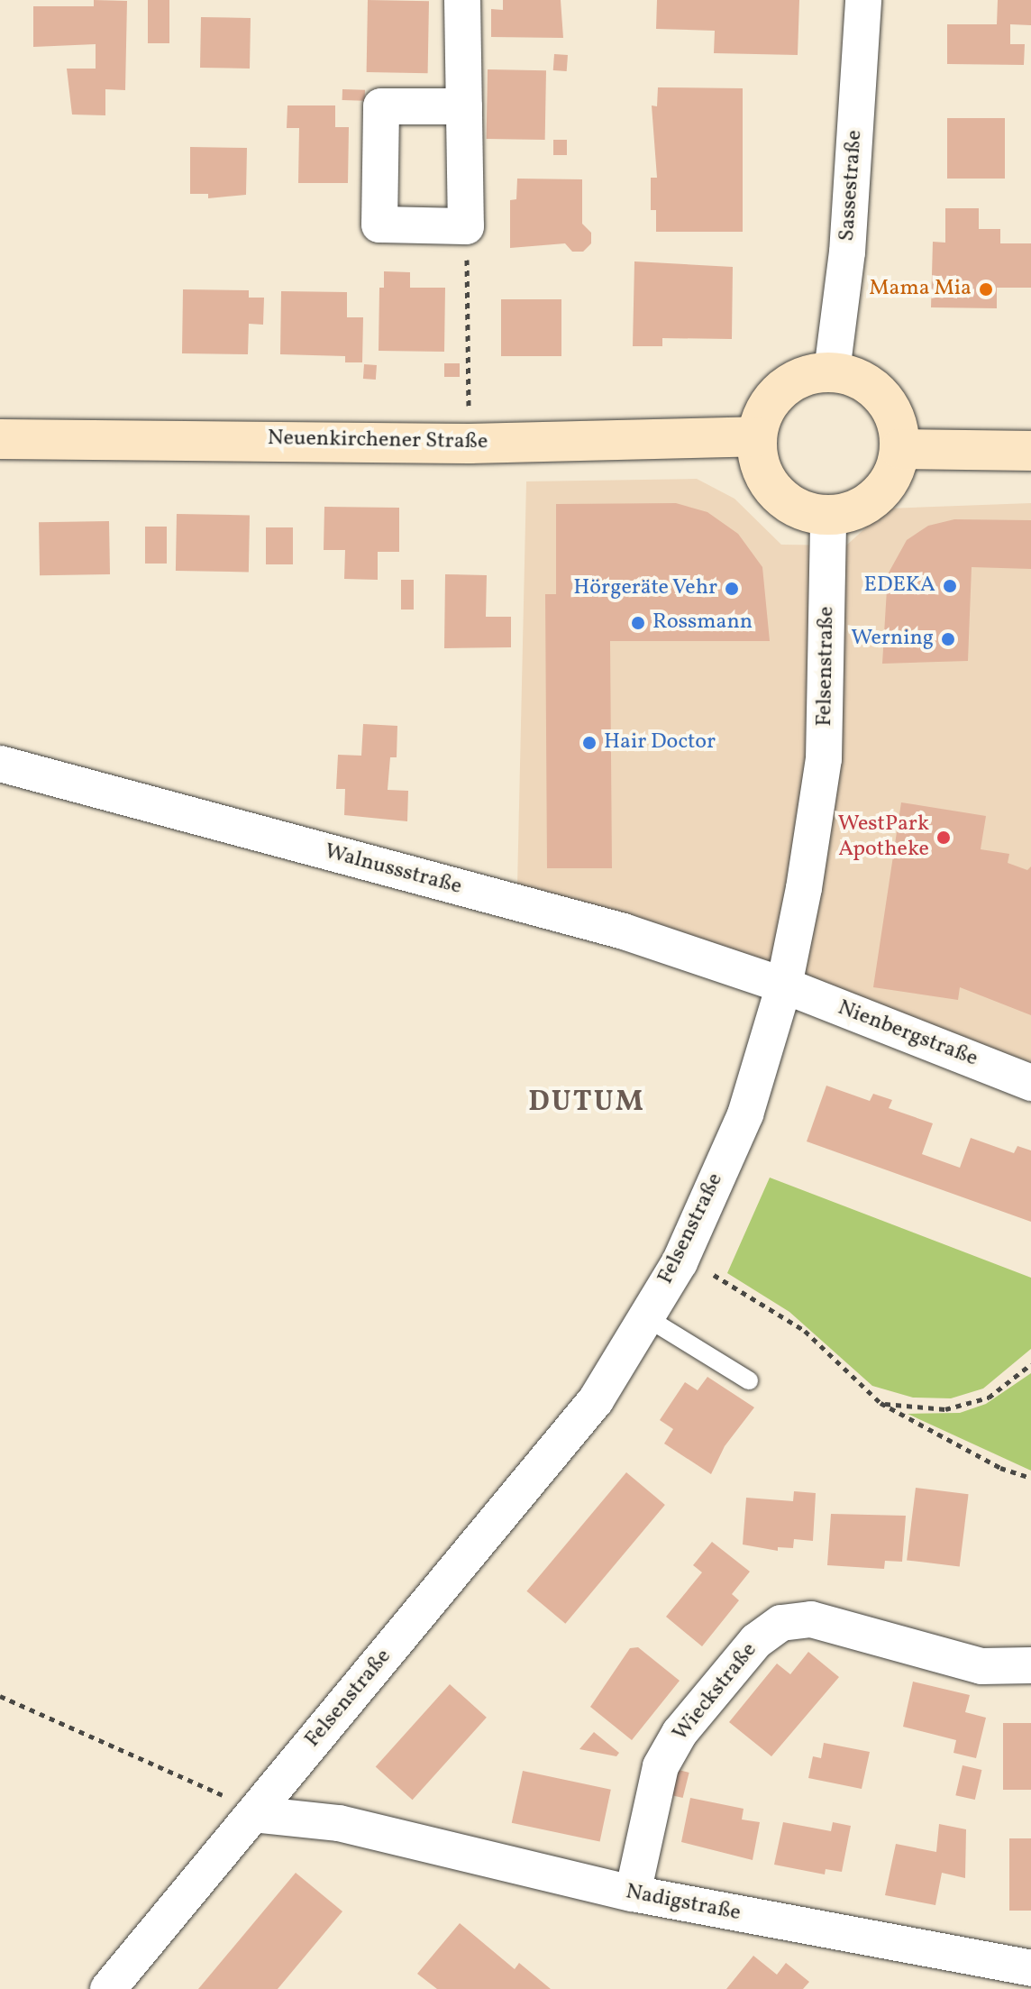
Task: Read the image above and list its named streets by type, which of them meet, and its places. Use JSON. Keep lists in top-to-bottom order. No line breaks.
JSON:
{"streets":{"street":["Sassestraße","Neuenkirchener Straße","Felsenstraße","Walnussstraße","Nienbergstraße","Wieckstraße","Nadigstraße"]},"crossings":[["Sassestraße","Neuenkirchener Straße"],["Sassestraße","Felsenstraße"],["Neuenkirchener Straße","Felsenstraße"],["Felsenstraße","Walnussstraße"],["Felsenstraße","Nienbergstraße"],["Felsenstraße","Nadigstraße"],["Walnussstraße","Nienbergstraße"],["Wieckstraße","Nadigstraße"]],"districts":["DUTUM"],"places":["Mama Mia","EDEKA","Hörgeräte Vehr","Rossmann","Werning","Hair Doctor","WestPark Apotheke"]}
